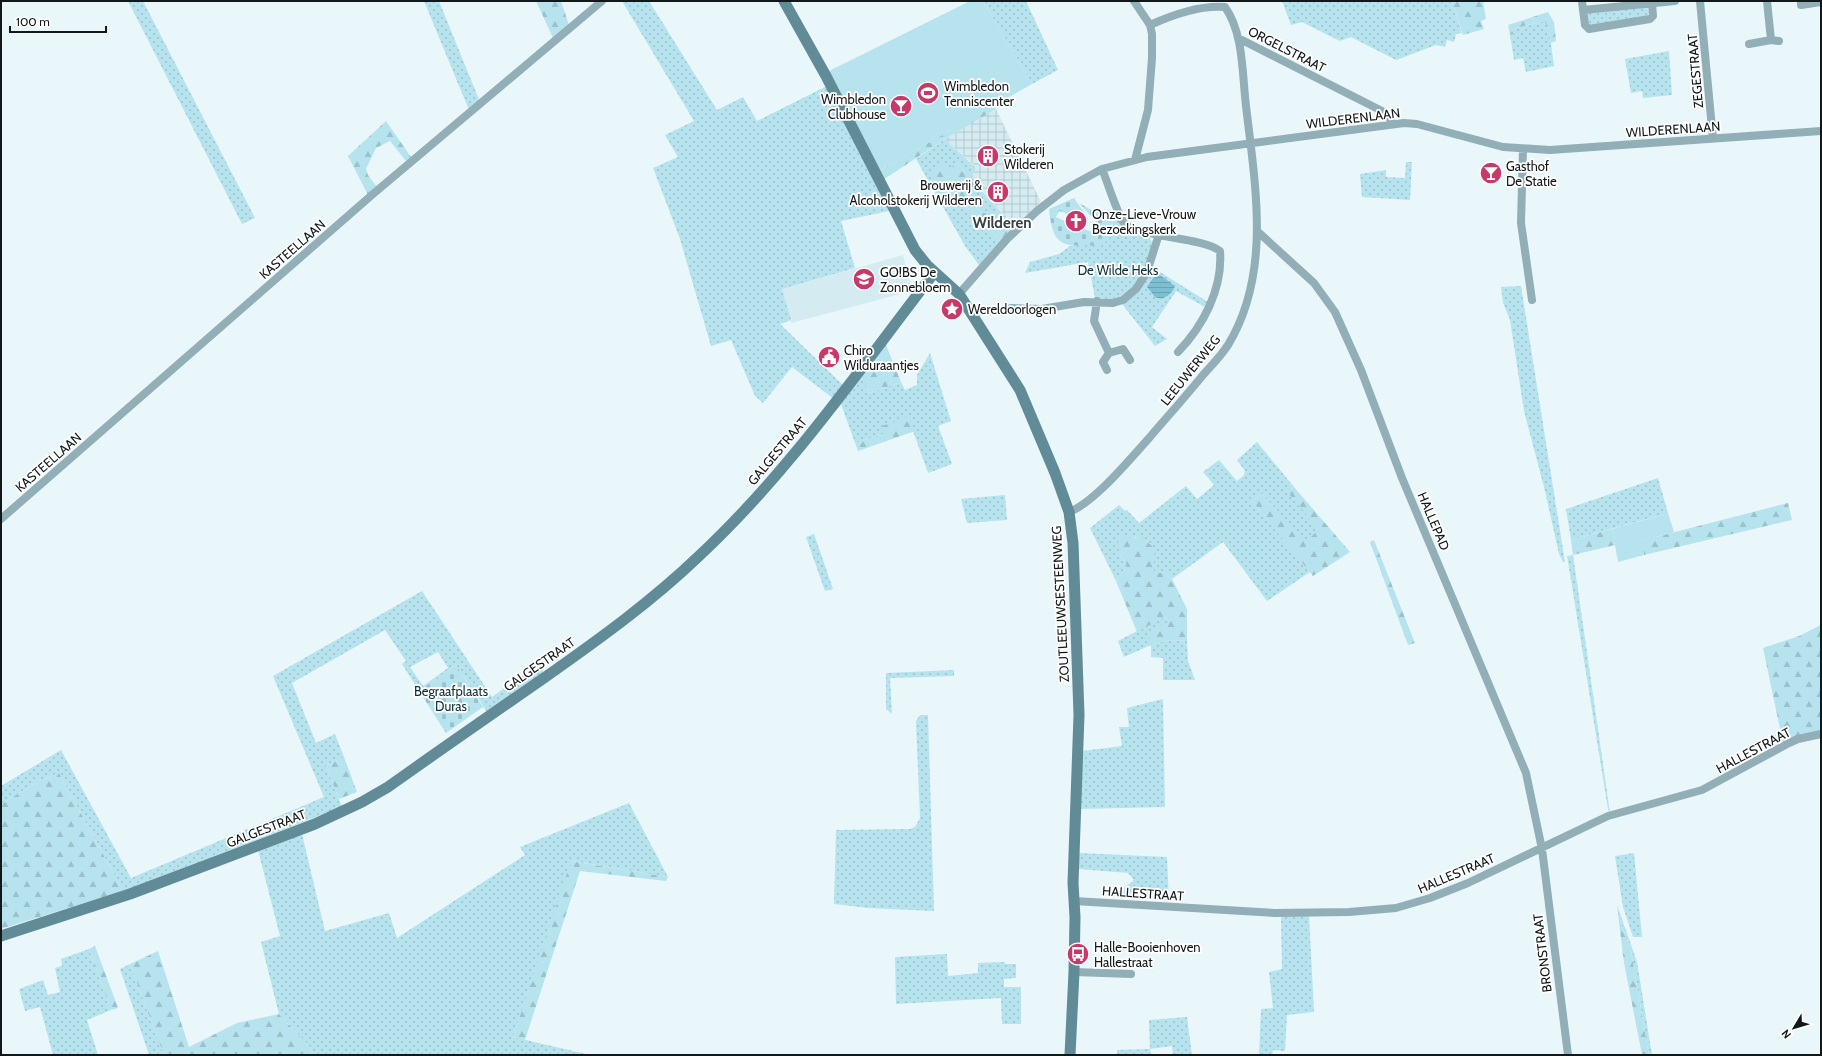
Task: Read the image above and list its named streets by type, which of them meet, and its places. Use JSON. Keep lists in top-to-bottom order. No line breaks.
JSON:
{"streets":{"street":["ORGELSTRAAT","ZEGESTRAAT","WILDERENLAAN","KASTEELLAAN","LEEUWERWEG","GALGESTRAAT","HALLEPAD","ZOUTLEEUWSESTEENWEG","HALLESTRAAT","BRONSTRAAT"]},"crossings":[["ORGELSTRAAT","WILDERENLAAN"],["ORGELSTRAAT","LEEUWERWEG"],["ZEGESTRAAT","WILDERENLAAN"],["WILDERENLAAN","LEEUWERWEG"],["WILDERENLAAN","ZOUTLEEUWSESTEENWEG"],["LEEUWERWEG","HALLEPAD"],["LEEUWERWEG","ZOUTLEEUWSESTEENWEG"],["GALGESTRAAT","ZOUTLEEUWSESTEENWEG"],["HALLEPAD","HALLESTRAAT"],["HALLEPAD","BRONSTRAAT"],["ZOUTLEEUWSESTEENWEG","HALLESTRAAT"],["HALLESTRAAT","BRONSTRAAT"]],"districts":["Wilderen"],"parks":["De Wilde Heks","Begraafplaats Duras"],"places":{"sports":["Wimbledon Tenniscenter"],"bar":["Wimbledon Clubhouse","Gasthof De Statie"],"building":["Stokerij Wilderen","Brouwerij & Alcoholstokerij Wilderen"],"church":["Onze-Lieve-Vrouw Bezoekingskerk"],"school or university":["GO!BS De Zonnebloem"],"place":["Wereldoorlogen"],"public building":["Chiro Wilduraantjes"],"bus stop":["Halle-Booienhoven Hallestraat"]},"scale_bar":"100 m","north":"bottom left"}
